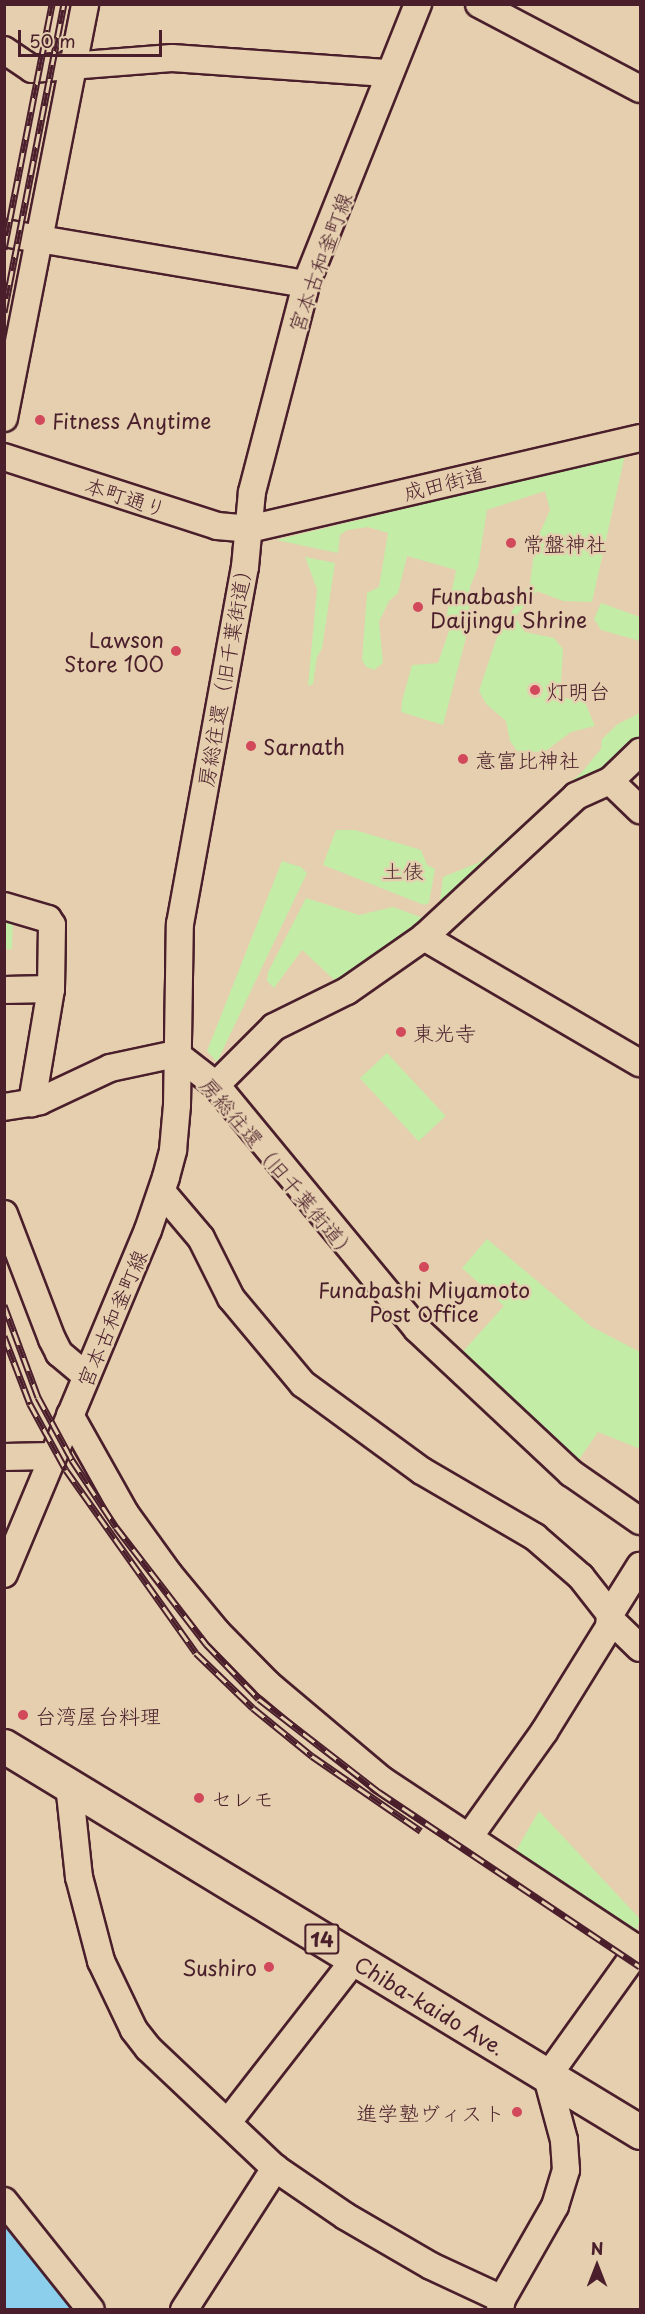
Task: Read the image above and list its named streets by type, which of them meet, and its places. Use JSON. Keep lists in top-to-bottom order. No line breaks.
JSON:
{"streets":{"highway":["14","Chiba-kaido Ave."],"street":["宮本古和釜町線","成田街道","本町通り","房総往還（旧千葉街道）"]},"crossings":[["宮本古和釜町線","成田街道"],["宮本古和釜町線","本町通り"],["宮本古和釜町線","房総往還（旧千葉街道）"],["成田街道","本町通り"],["成田街道","房総往還（旧千葉街道）"],["本町通り","房総往還（旧千葉街道）"]],"parks":["土俵"],"places":["Fitness Anytime","常盤神社","Funabashi Daijingu Shrine","Lawson Store 100","灯明台","Sarnath","意富比神社","東光寺","Funabashi Miyamoto Post Office","台湾屋台料理","セレモ","Sushiro","進学塾ヴィスト"],"scale_bar":"50 m","north":"top"}
